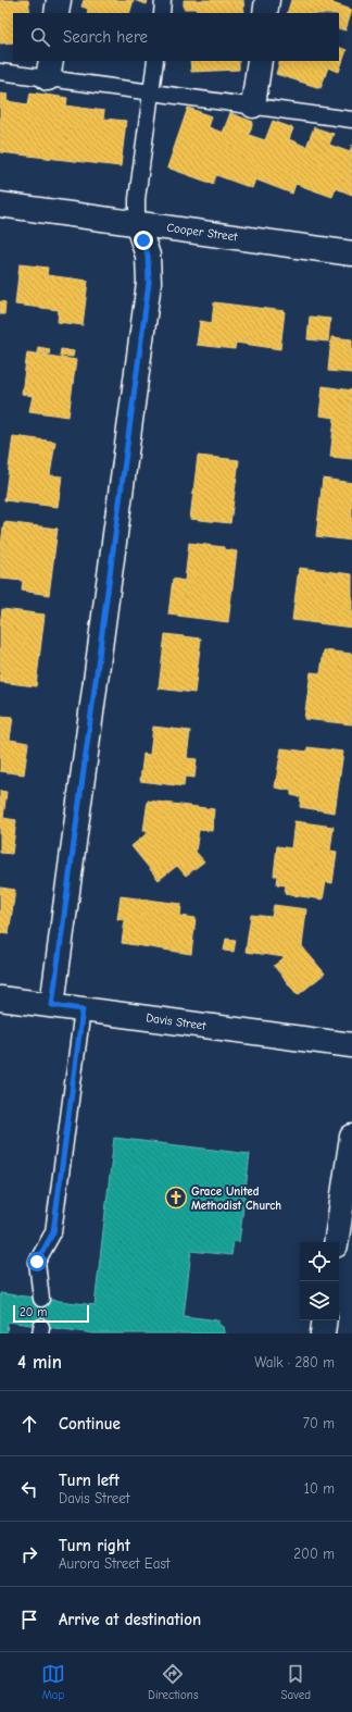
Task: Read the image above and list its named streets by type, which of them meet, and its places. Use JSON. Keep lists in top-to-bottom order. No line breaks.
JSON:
{"streets":{"street":["Cooper Street","Davis Street"]},"places":{"church":["Grace United Methodist Church"]},"scale_bar":"20 m","page":{"search":"Search here","scale":"20 m","heading":["4 min","Walk · 280 m"],"list":[["Continue","70 m"],["Turn left","Davis Street","10 m"],["Turn right","Aurora Street East","200 m"],"Arrive at destination"],"nav":["Map","Directions","Saved"]}}
